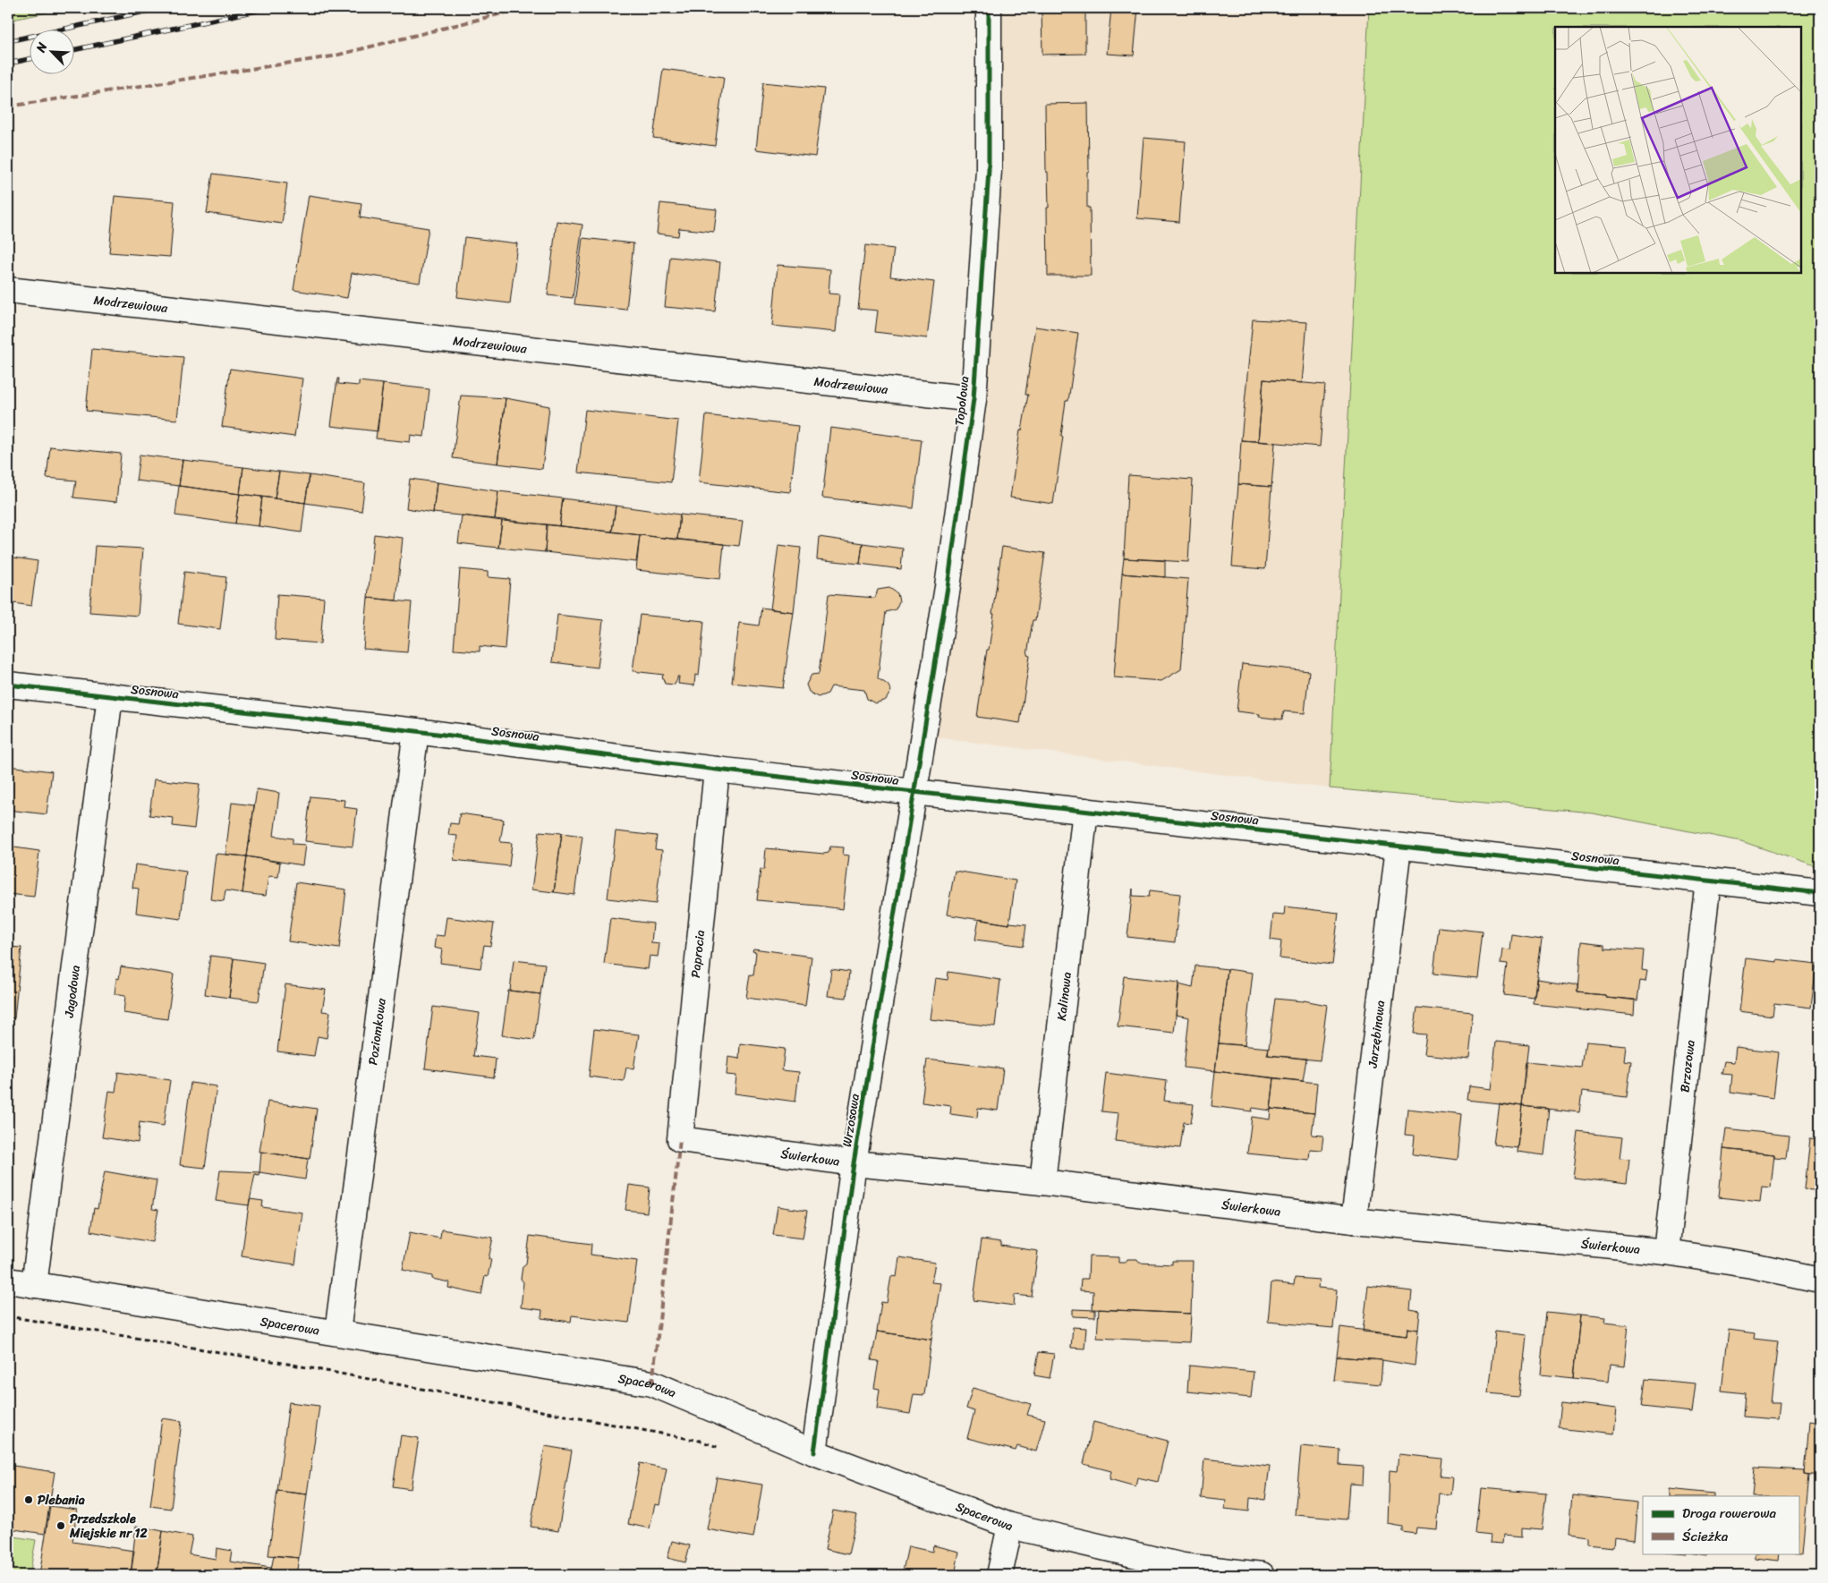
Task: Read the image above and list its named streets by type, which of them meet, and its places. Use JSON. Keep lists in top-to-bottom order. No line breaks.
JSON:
{"streets":{"street":["Modrzewiowa","Topolowa","Sosnowa","Paprocia","Jagodowa","Kalinowa","Poziomkowa","Jarzębinowa","Brzozowa","Wrzosowa","Świerkowa","Spacerowa"]},"crossings":[["Modrzewiowa","Topolowa"],["Topolowa","Sosnowa"],["Topolowa","Wrzosowa"],["Sosnowa","Paprocia"],["Sosnowa","Jagodowa"],["Sosnowa","Kalinowa"],["Sosnowa","Poziomkowa"],["Sosnowa","Jarzębinowa"],["Sosnowa","Brzozowa"],["Sosnowa","Wrzosowa"],["Paprocia","Świerkowa"],["Jagodowa","Spacerowa"],["Kalinowa","Świerkowa"],["Poziomkowa","Spacerowa"],["Jarzębinowa","Świerkowa"],["Brzozowa","Świerkowa"],["Wrzosowa","Świerkowa"],["Wrzosowa","Spacerowa"]],"places":["Plebania","Przedszkole Miejskie nr 12"],"legend":["Droga rowerowa","Ścieżka"],"north":"top left"}
